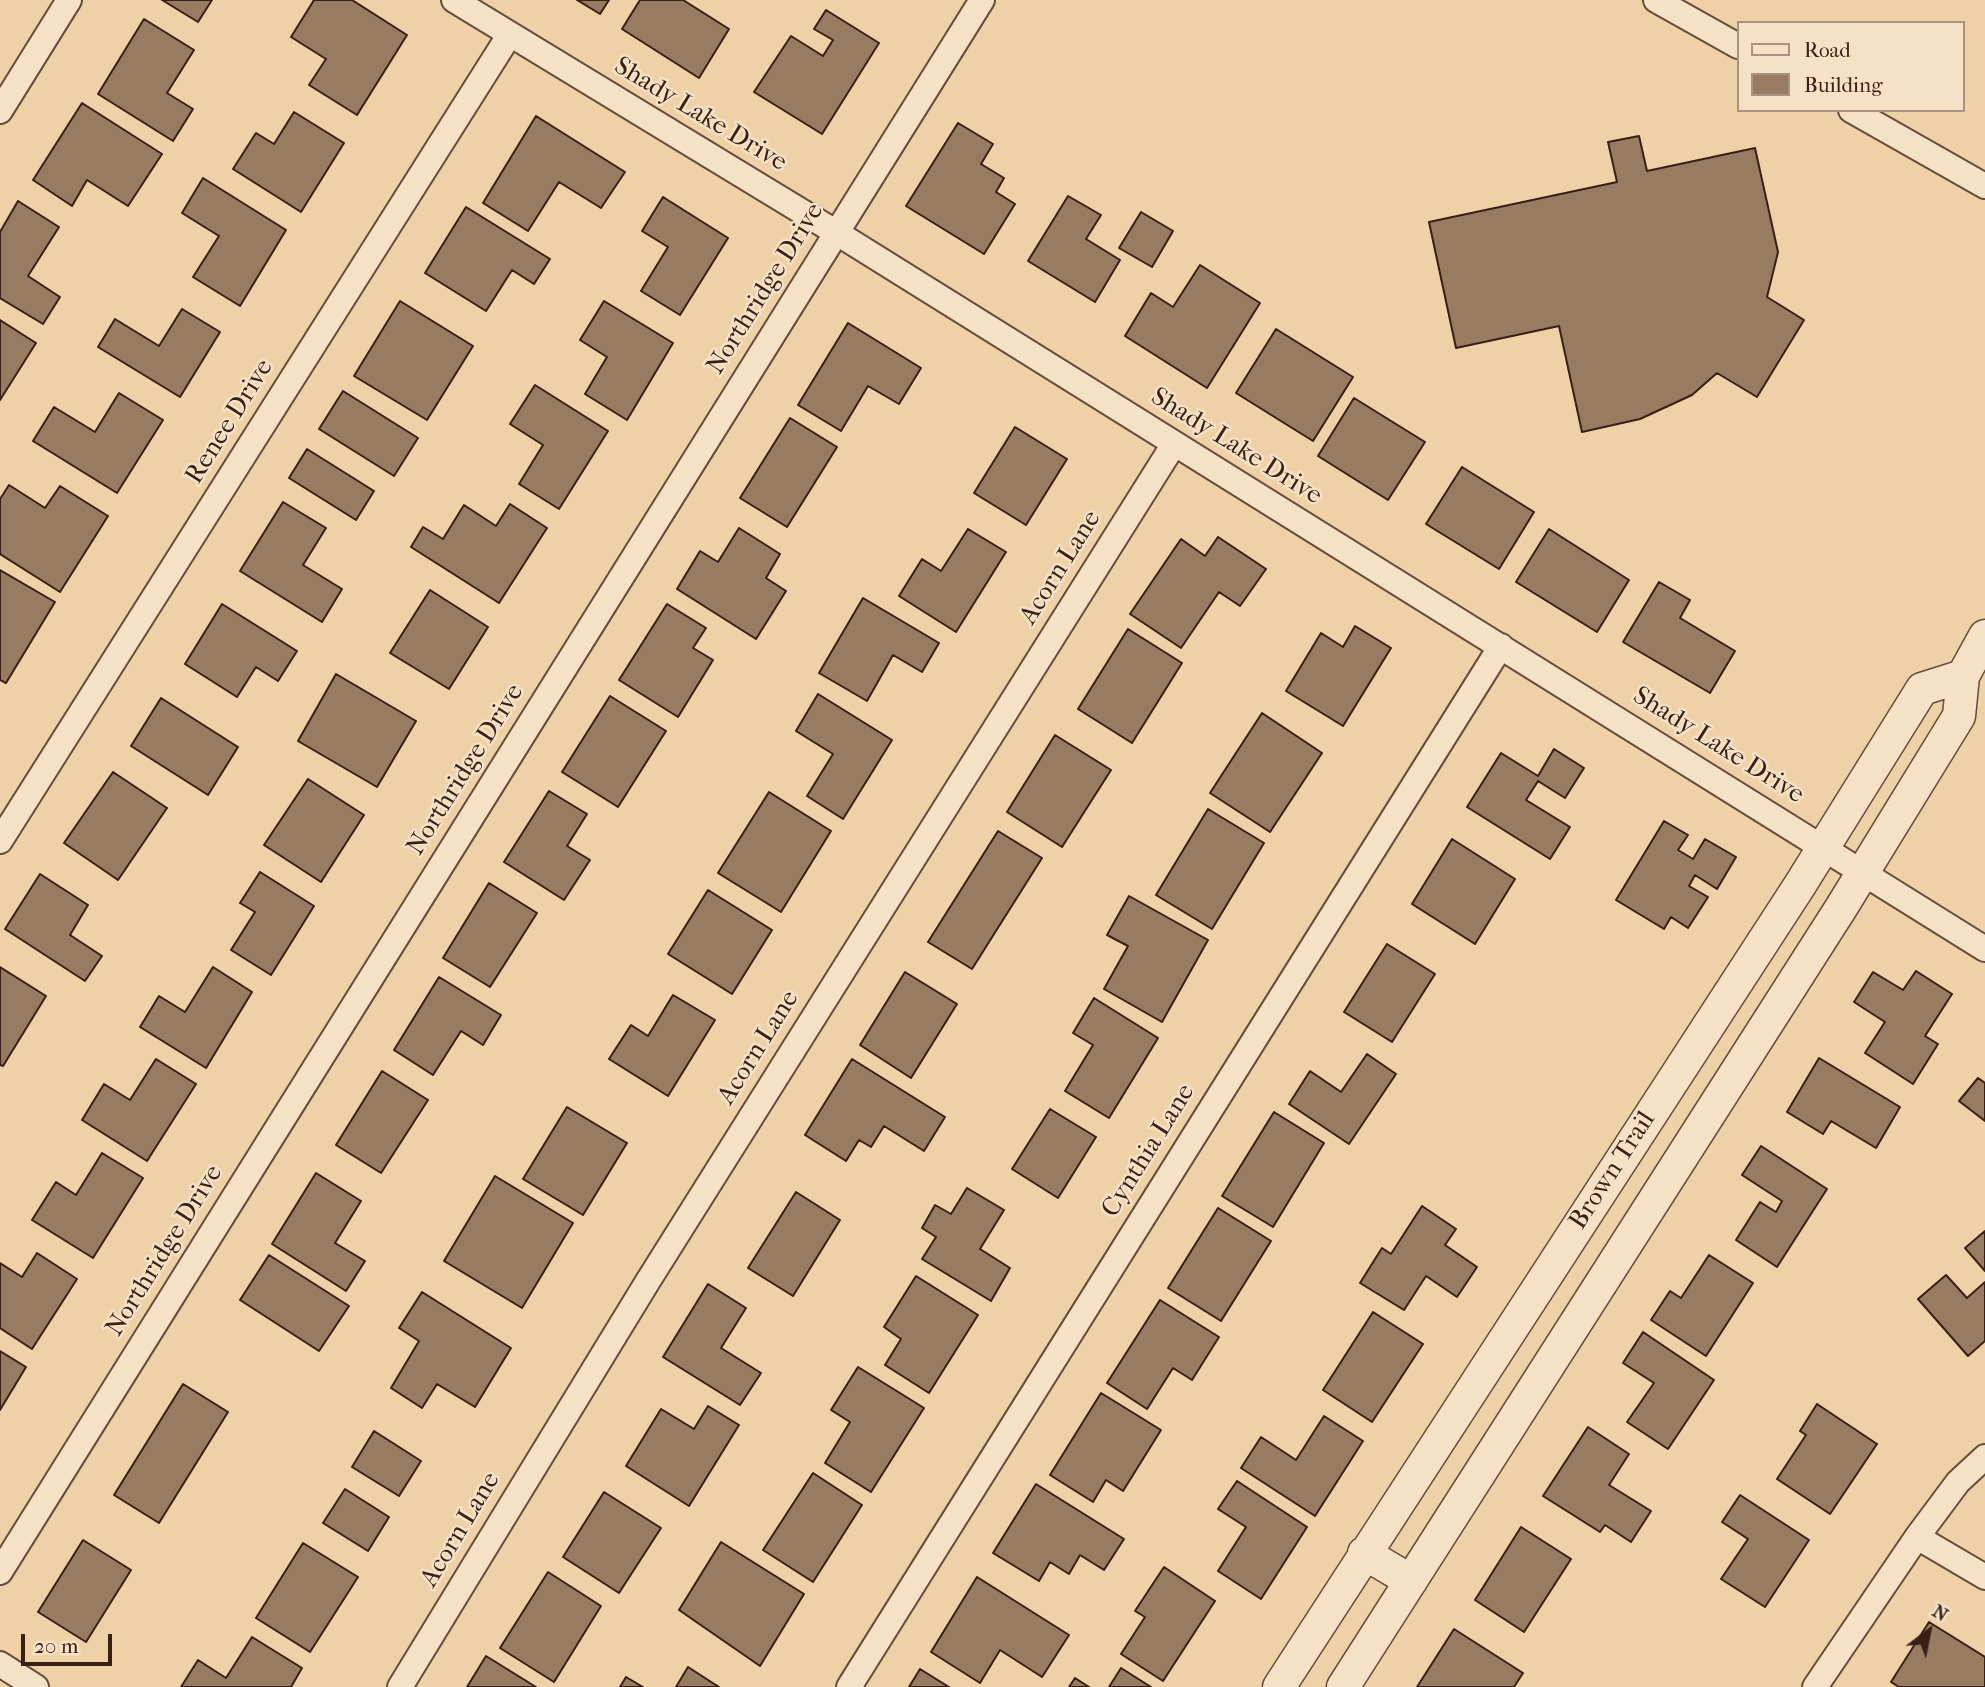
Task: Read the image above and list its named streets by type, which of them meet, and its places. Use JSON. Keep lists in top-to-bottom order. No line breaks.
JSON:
{"streets":{"street":["Shady Lake Drive","Northridge Drive","Renee Drive","Acorn Lane","Cynthia Lane","Brown Trail"]},"crossings":[["Shady Lake Drive","Northridge Drive"],["Shady Lake Drive","Renee Drive"],["Shady Lake Drive","Acorn Lane"],["Shady Lake Drive","Cynthia Lane"],["Shady Lake Drive","Brown Trail"]],"legend":["Road","Building"],"scale_bar":"20 m","north":"top right"}
